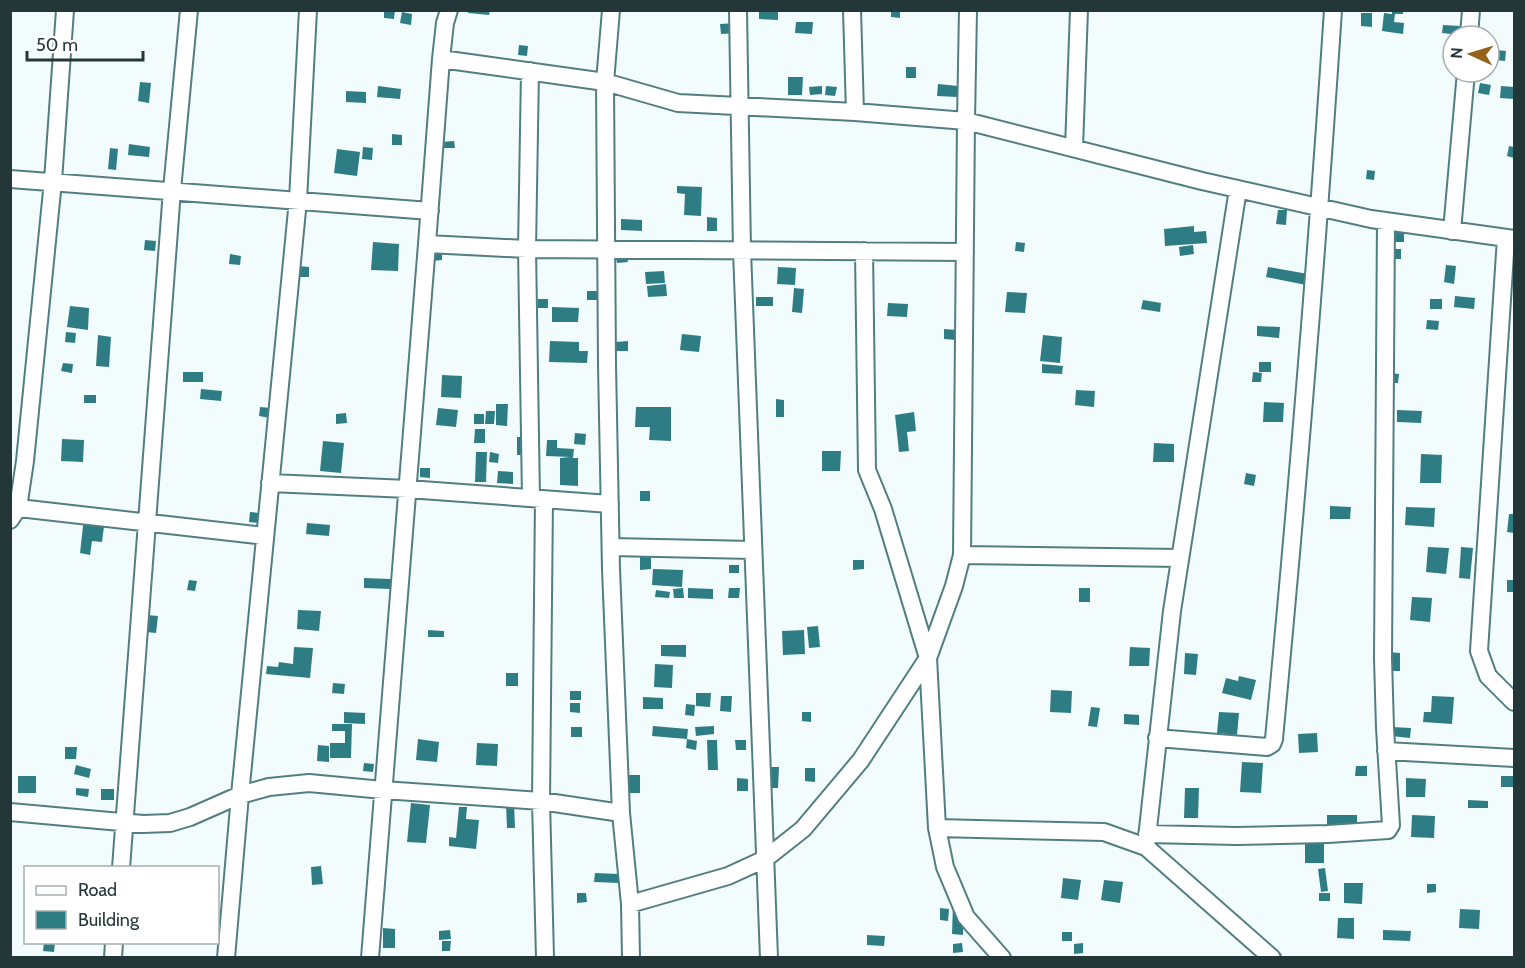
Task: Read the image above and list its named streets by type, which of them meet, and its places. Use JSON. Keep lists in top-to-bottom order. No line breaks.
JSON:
{"legend":["Road","Building"],"scale_bar":"50 m","north":"left"}
